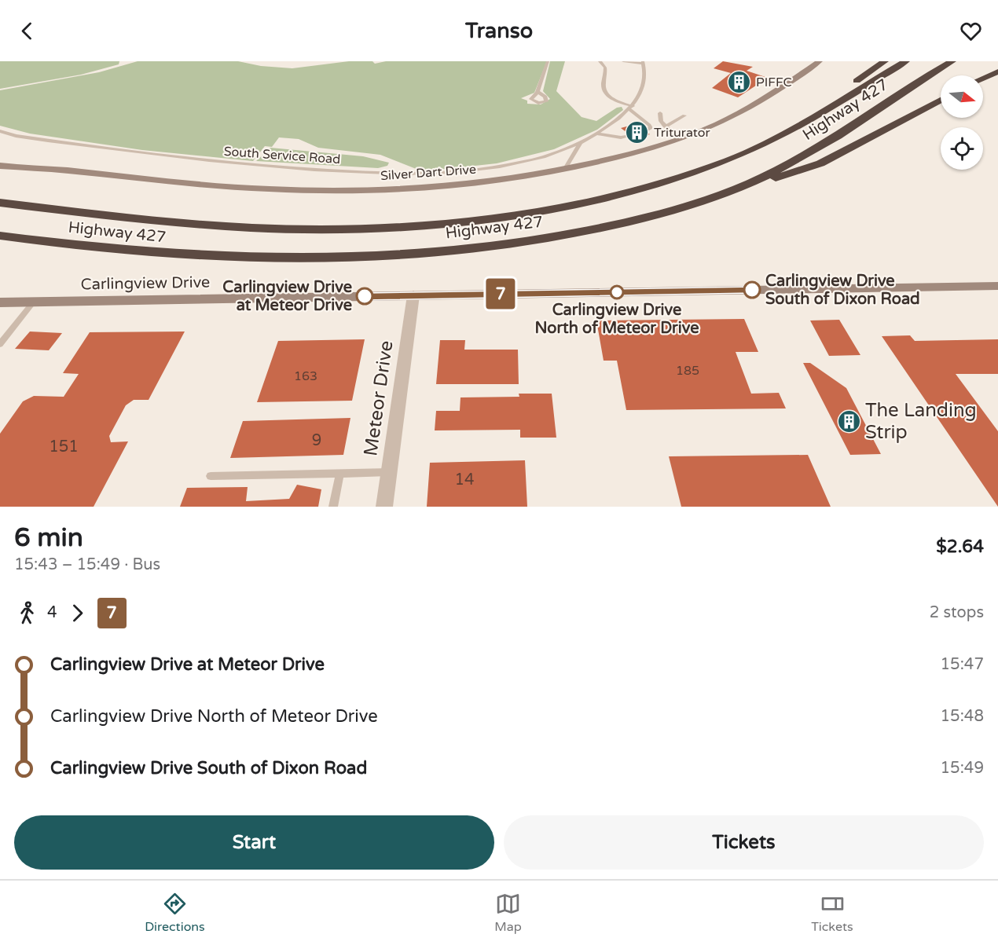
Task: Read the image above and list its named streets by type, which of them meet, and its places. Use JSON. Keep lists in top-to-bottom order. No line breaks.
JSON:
{"streets":{"highway":["Highway 427"],"street":["Silver Dart Drive","Carlingview Drive","Meteor Drive"],"lane":["South Service Road"]},"crossings":[["Carlingview Drive","Meteor Drive"]],"places":{"building":["PIFFC","Triturator","The Landing Strip"],"other":["Carlingview Drive South of Dixon Road","Carlingview Drive North of Meteor Drive","Carlingview Drive at Meteor Drive"]},"lines":["bus line 7"],"house_numbers":["185","163","9","151","14"],"north":"right","page":{"header":"Transo","on_map":"7","heading":["6 min","15:43 – 15:49 · Bus","$2.64"],"legs":["4","7","2 stops"],"list":[{"name":"Carlingview Drive at Meteor Drive","value":"15:47"},{"name":"Carlingview Drive North of Meteor Drive","value":"15:48"},{"name":"Carlingview Drive South of Dixon Road","value":"15:49"}],"buttons":["Start","Tickets"],"tabs":["Directions","Map","Tickets"]}}
